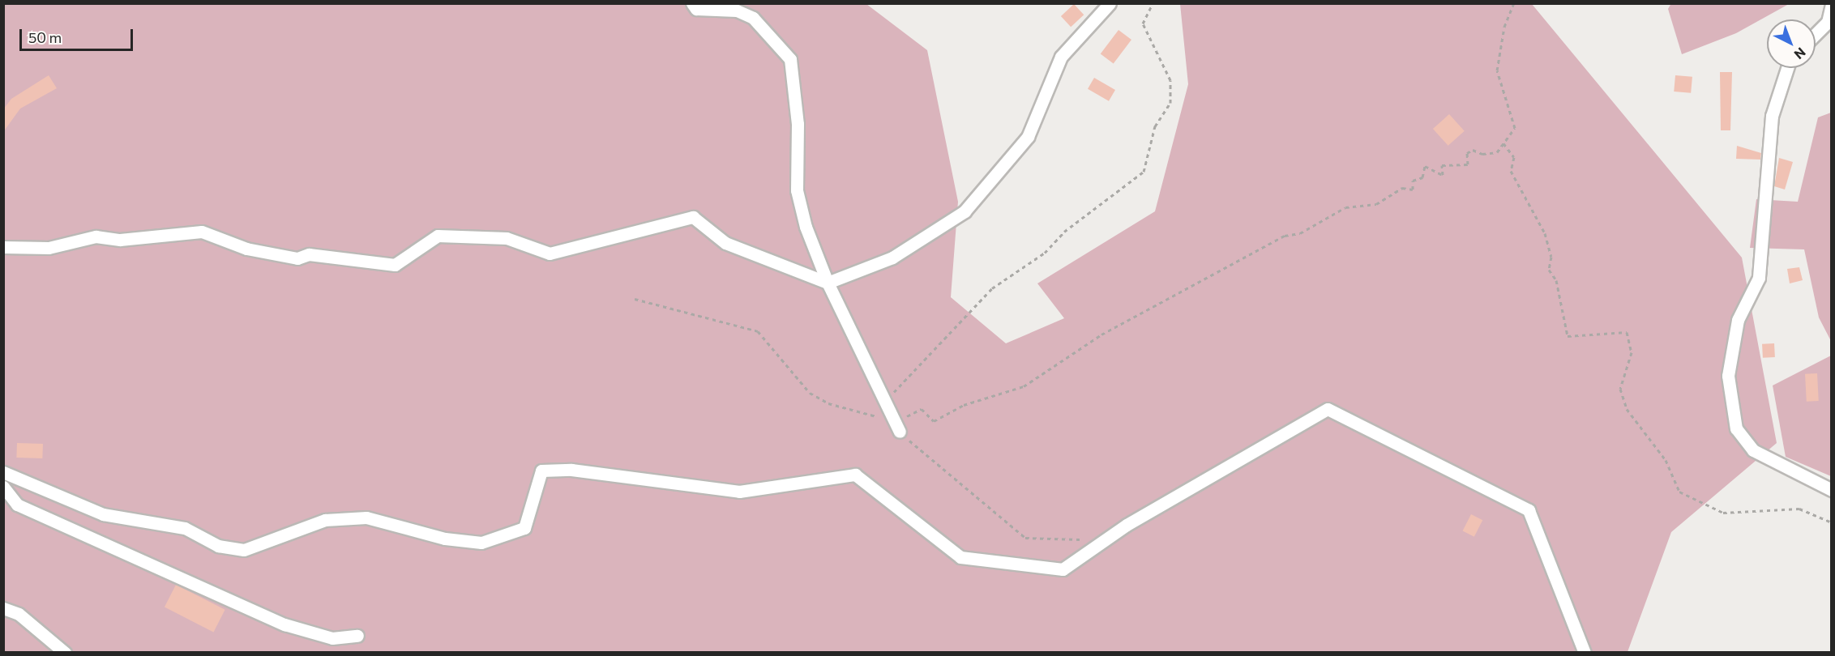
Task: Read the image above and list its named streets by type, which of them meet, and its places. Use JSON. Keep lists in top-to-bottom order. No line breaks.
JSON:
{"scale_bar":"50 m","north":"bottom right"}
